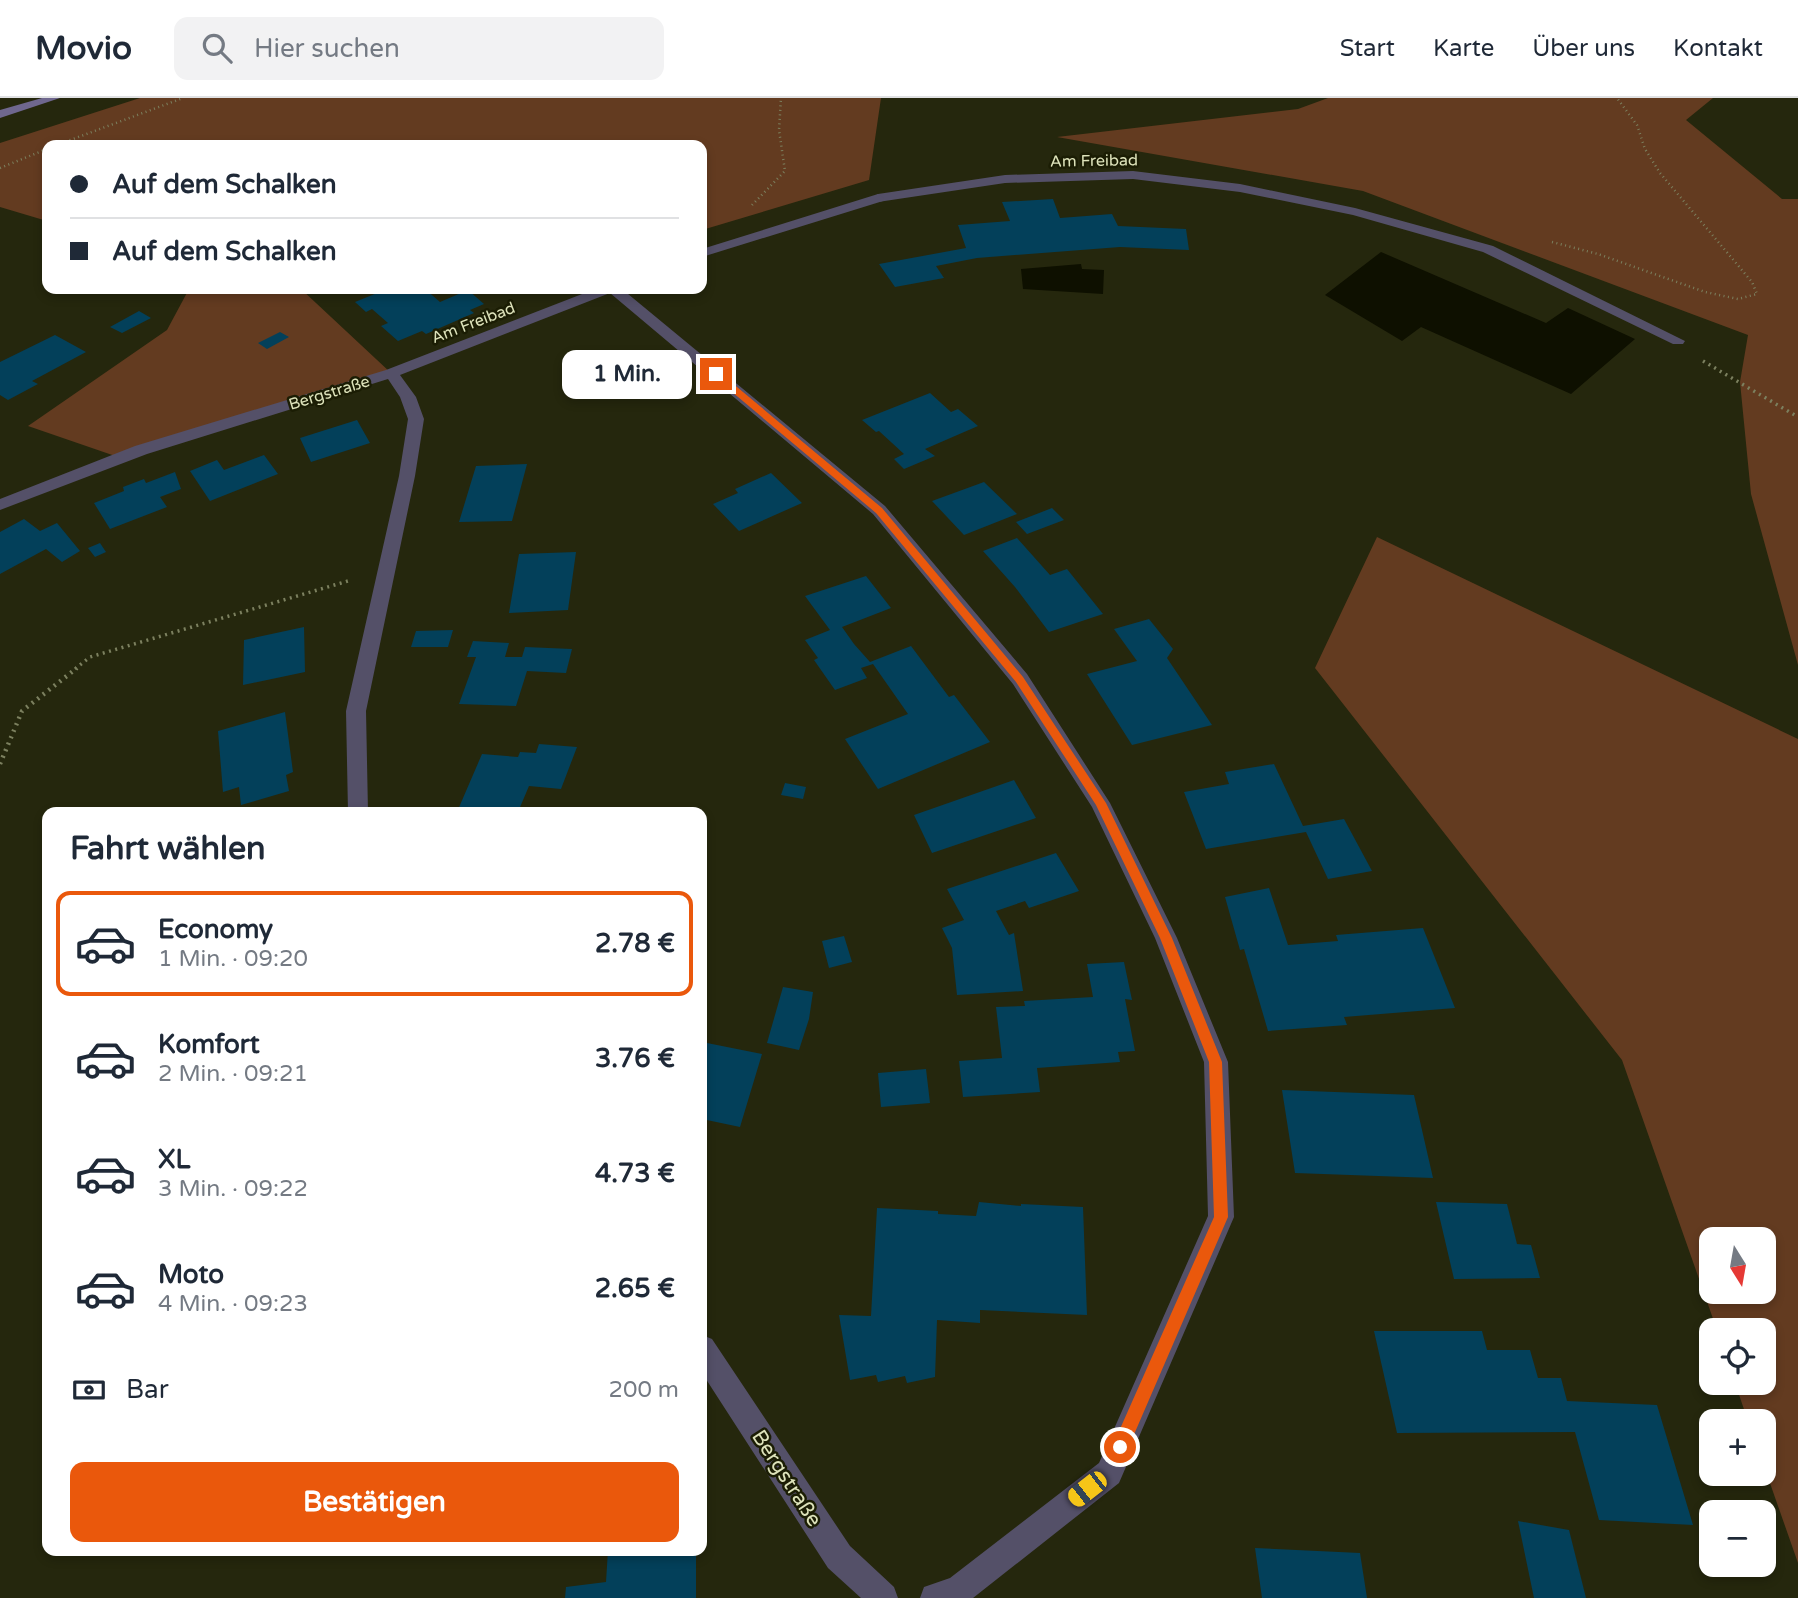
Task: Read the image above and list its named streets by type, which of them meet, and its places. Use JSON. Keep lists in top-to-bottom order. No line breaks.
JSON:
{"streets":{"street":["Am Freibad","Bergstraße"]},"crossings":[["Am Freibad","Bergstraße"]],"north":"bottom","page":{"header":"Movio","search":"Hier suchen","nav":["Start","Karte","Über uns","Kontakt"],"banner":["Auf dem Schalken","Auf dem Schalken"],"bubble":"1 Min.","heading":"Fahrt wählen","list":[{"name":"Economy","note":"1 Min. · 09:20","value":"2.78 €"},{"name":"Komfort","note":"2 Min. · 09:21","value":"3.76 €"},{"name":"XL","note":"3 Min. · 09:22","value":"4.73 €"},{"name":"Moto","note":"4 Min. · 09:23","value":"2.65 €"}],"map_buttons":["+","−"],"pay":["Bar","200 m"],"buttons":"Bestätigen"}}
